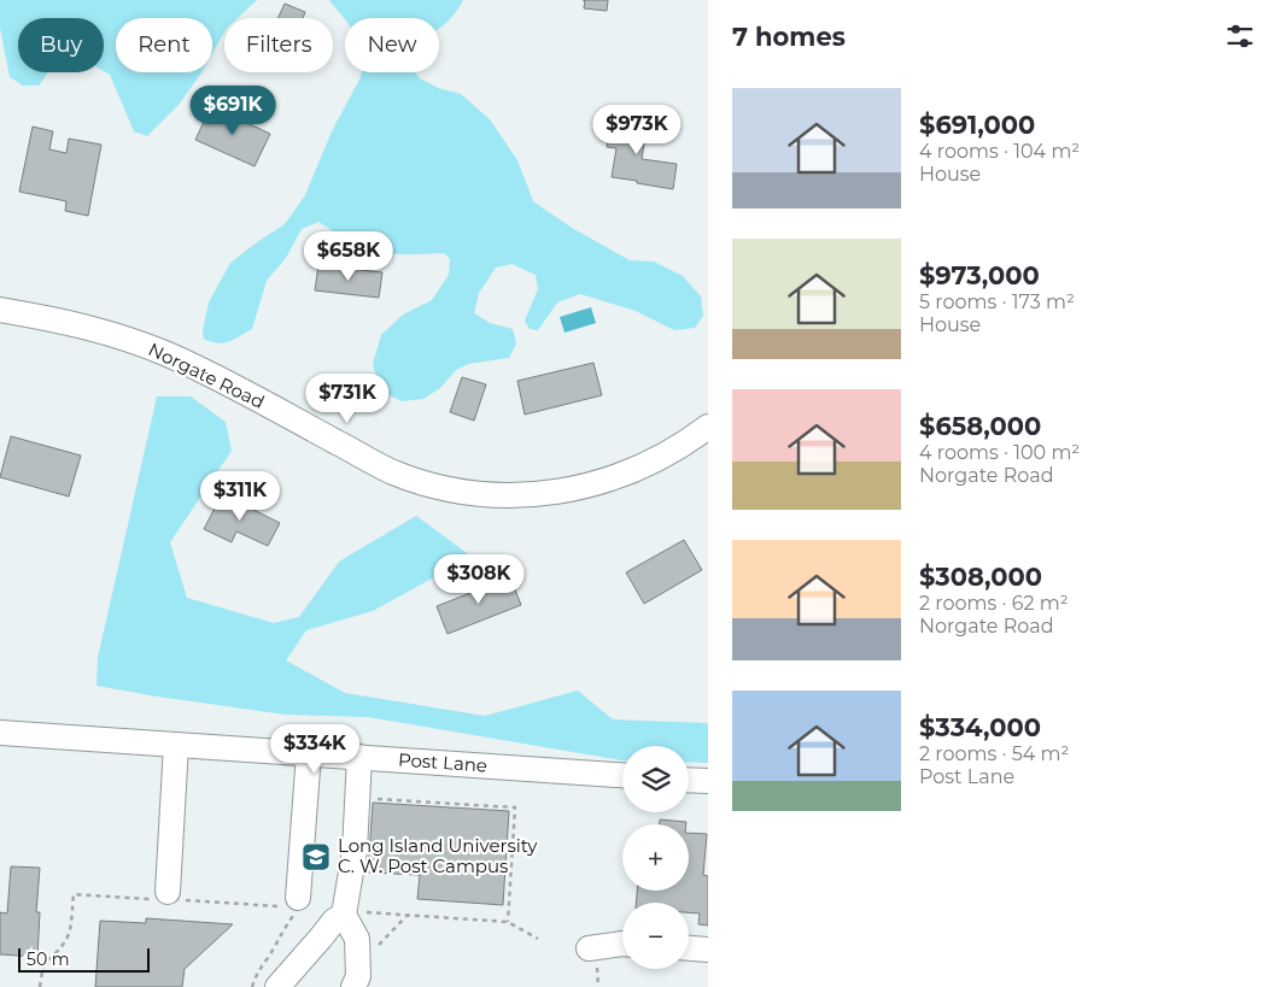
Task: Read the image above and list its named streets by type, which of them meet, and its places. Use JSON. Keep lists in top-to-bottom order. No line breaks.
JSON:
{"streets":{"street":["Norgate Road","Post Lane"]},"places":{"school or university":["Long Island University C. W. Post Campus"]},"scale_bar":"50 m","page":{"heading":"7 homes","chip":["Buy","Rent","Filters","New"],"list":[{"name":"$691,000","note":"4 rooms · 104 m² · House"},{"name":"$973,000","note":"5 rooms · 173 m² · House"},{"name":"$658,000","note":"4 rooms · 100 m² · Norgate Road"},{"name":"$308,000","note":"2 rooms · 62 m² · Norgate Road"},{"name":"$334,000","note":"2 rooms · 54 m² · Post Lane"}],"price":["$691K","$973K","$658K","$731K","$311K","$308K","$334K"],"map_buttons":["+","−"],"scale":"50 m"}}
